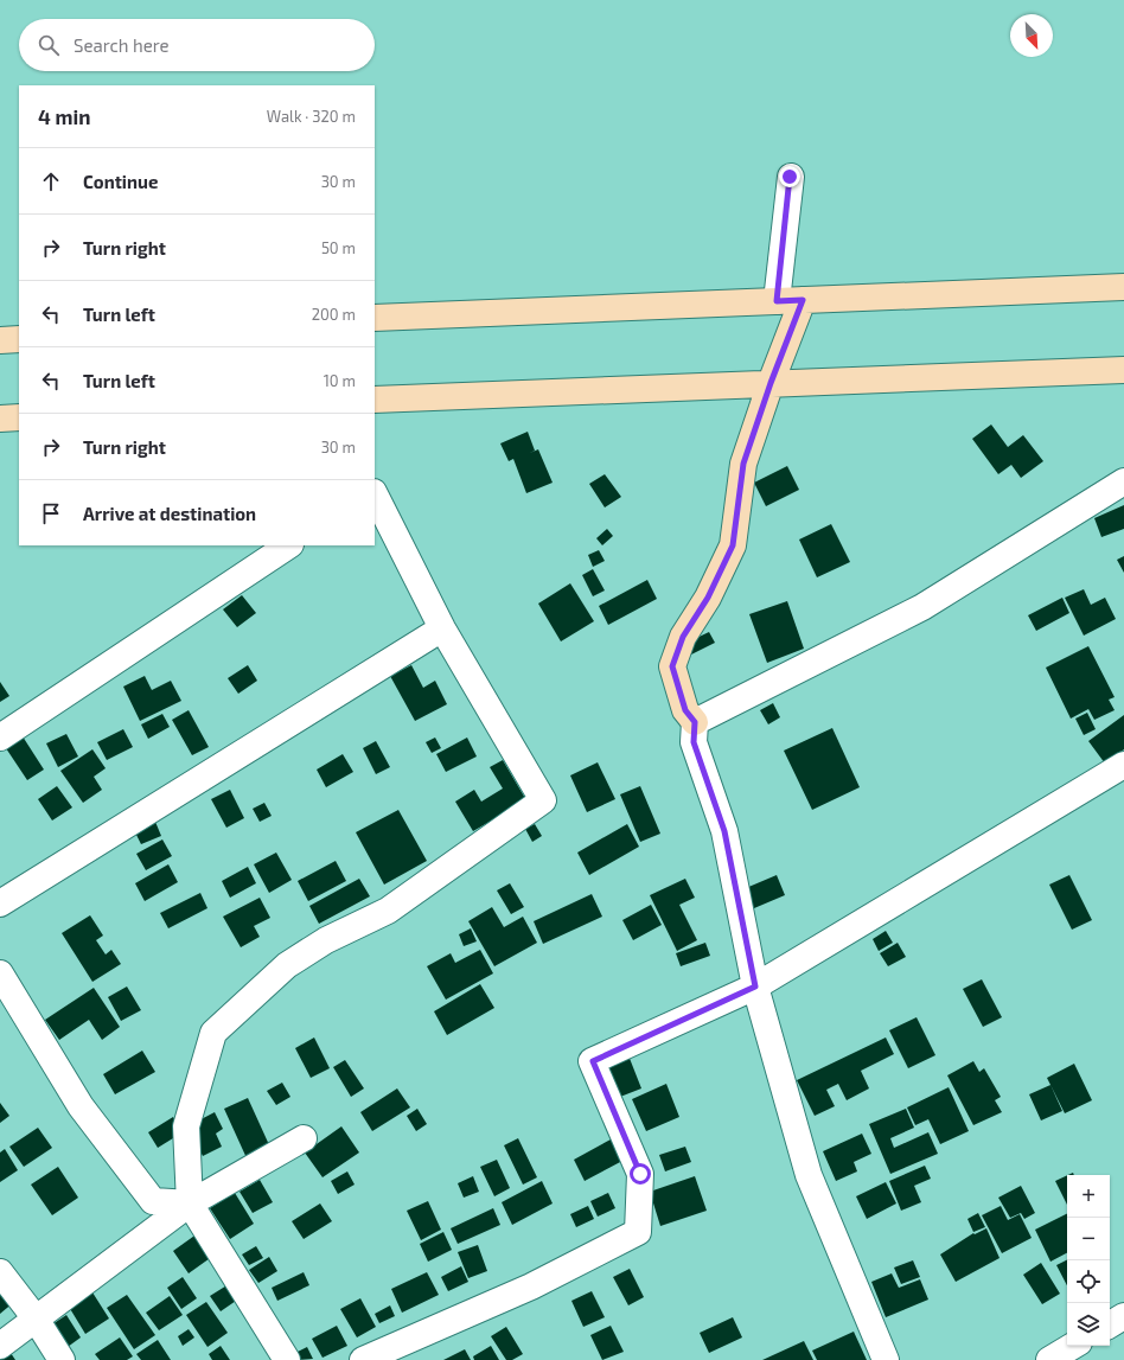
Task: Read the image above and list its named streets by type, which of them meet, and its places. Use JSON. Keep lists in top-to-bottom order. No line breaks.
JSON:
{"north":"bottom right","page":{"search":"Search here","heading":["4 min","Walk · 320 m"],"list":[["Continue","30 m"],["Turn right","50 m"],["Turn left","200 m"],["Turn left","10 m"],["Turn right","30 m"],"Arrive at destination"],"map_buttons":["+","−"]}}
